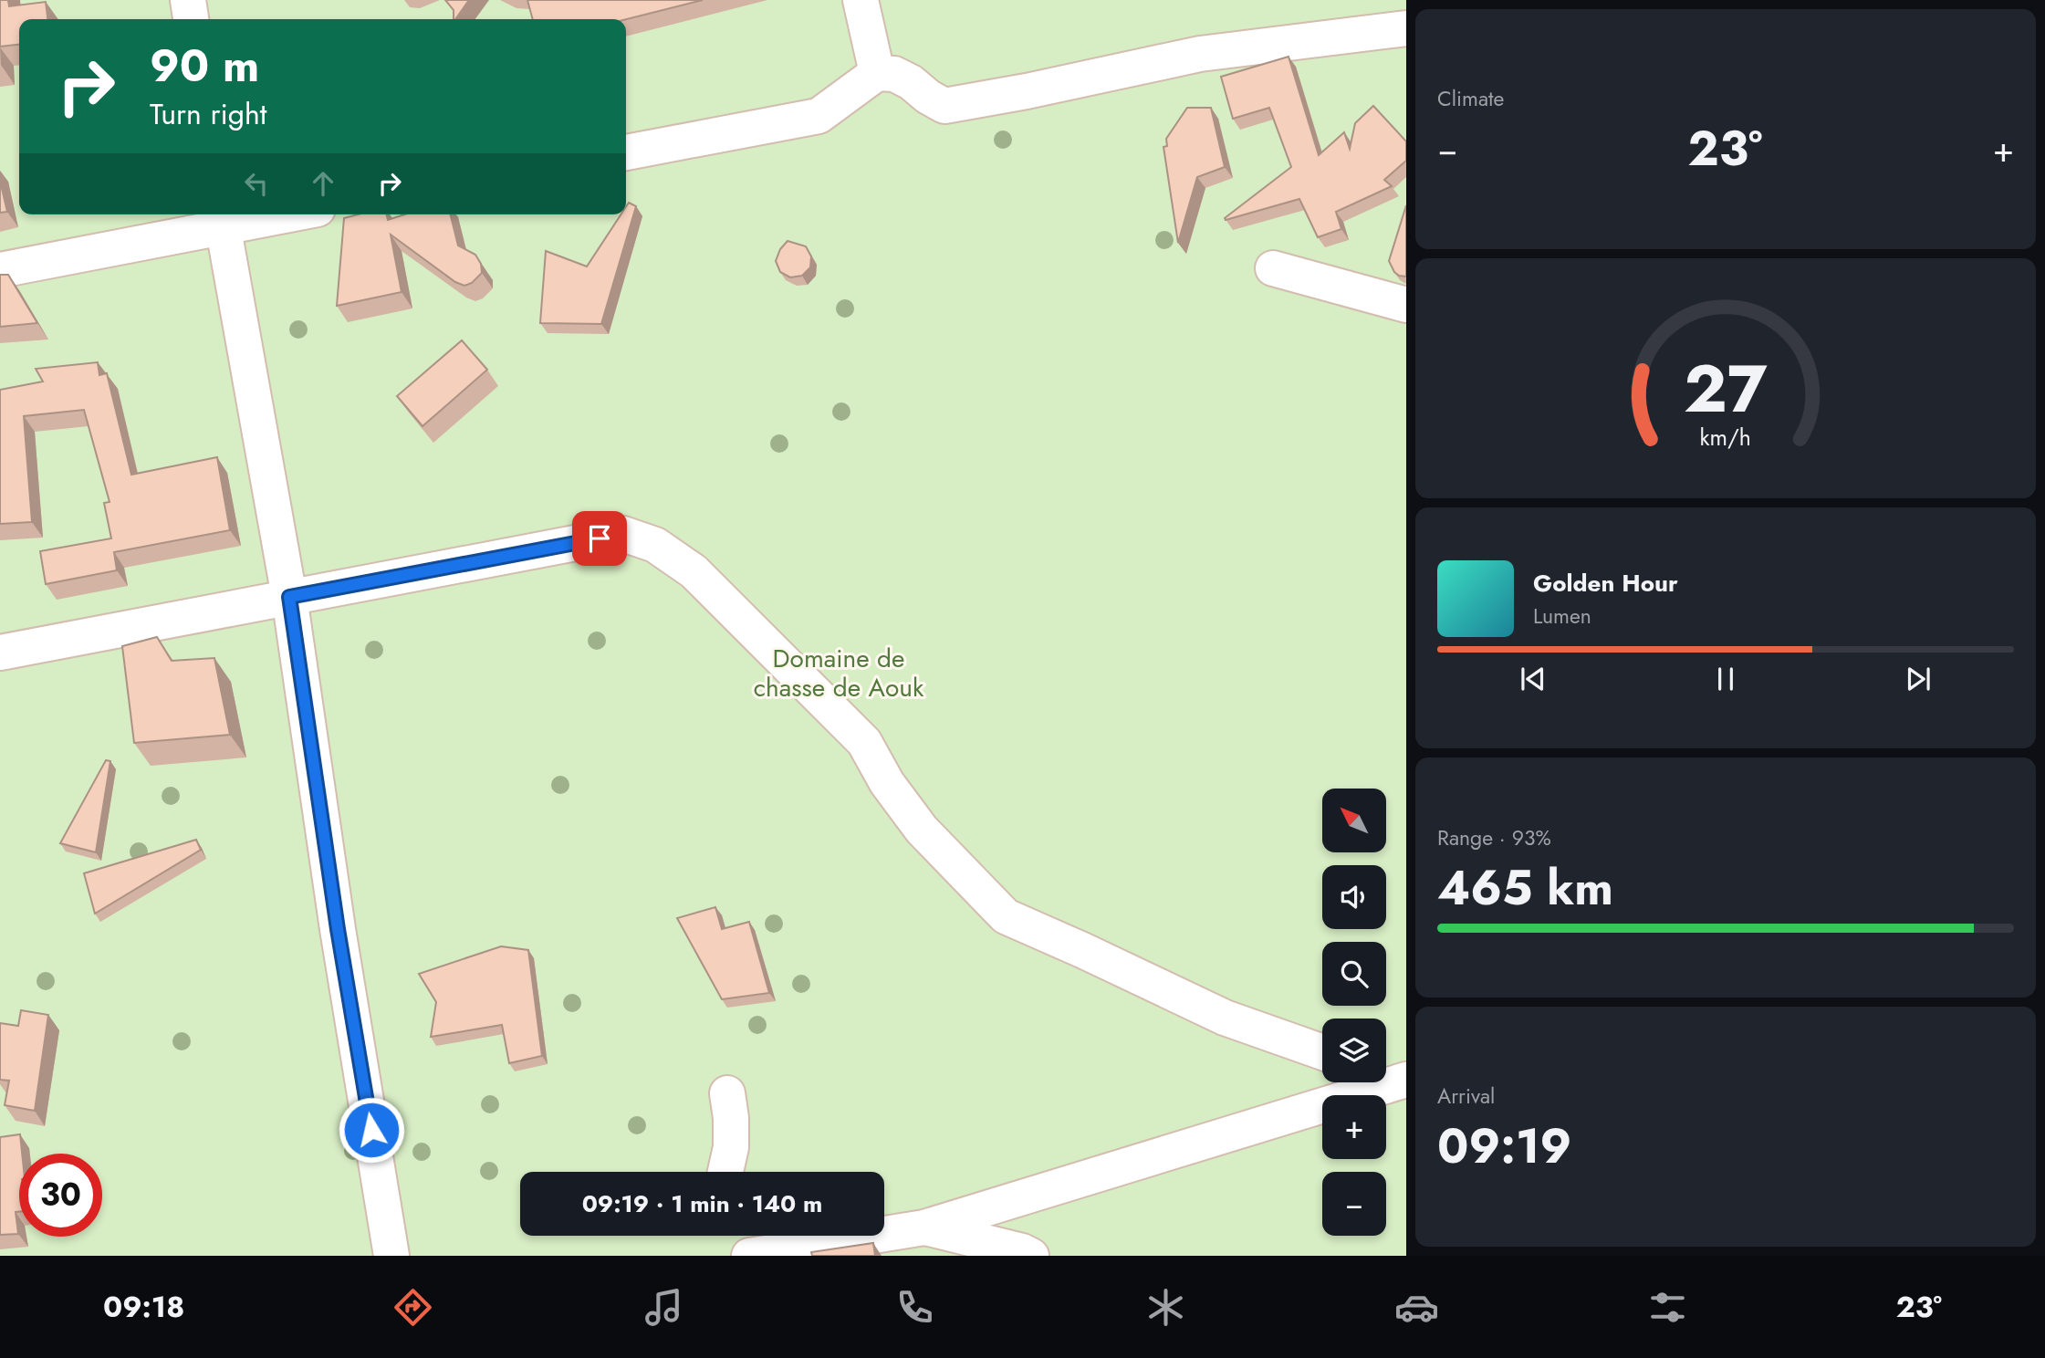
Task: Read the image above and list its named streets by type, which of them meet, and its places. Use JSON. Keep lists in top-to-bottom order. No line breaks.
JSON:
{"parks":["Domaine de chasse de Aouk"],"north":"top left","page":{"tile":["Climate",["Range · 93%","465 km"],["Arrival","09:19"]],"turn":["90 m","Turn right"],"heat":["−","23°","+"],"song":["Golden Hour","Lumen"],"map_buttons":["+","−"],"limit":"30","trip":"09:19 · 1 min · 140 m","tabs":["09:18","23°"],"gauge":["27","km/h"]}}
